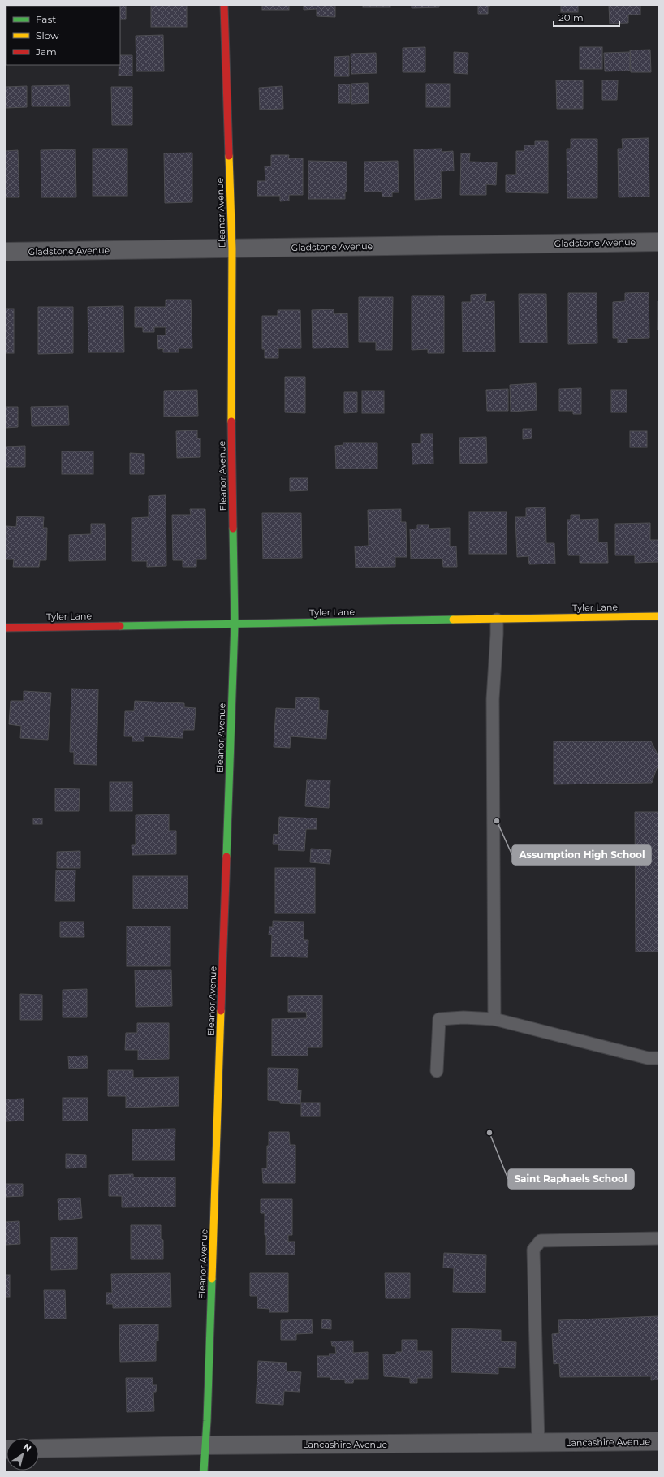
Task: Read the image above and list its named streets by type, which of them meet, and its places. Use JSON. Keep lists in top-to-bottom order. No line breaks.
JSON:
{"streets":{"street":["Eleanor Avenue","Gladstone Avenue","Tyler Lane","Lancashire Avenue"]},"crossings":[["Eleanor Avenue","Gladstone Avenue"],["Eleanor Avenue","Tyler Lane"],["Eleanor Avenue","Lancashire Avenue"]],"places":["Assumption High School","Saint Raphaels School"],"legend":["Fast","Slow","Jam"],"scale_bar":"20 m","north":"top right"}
